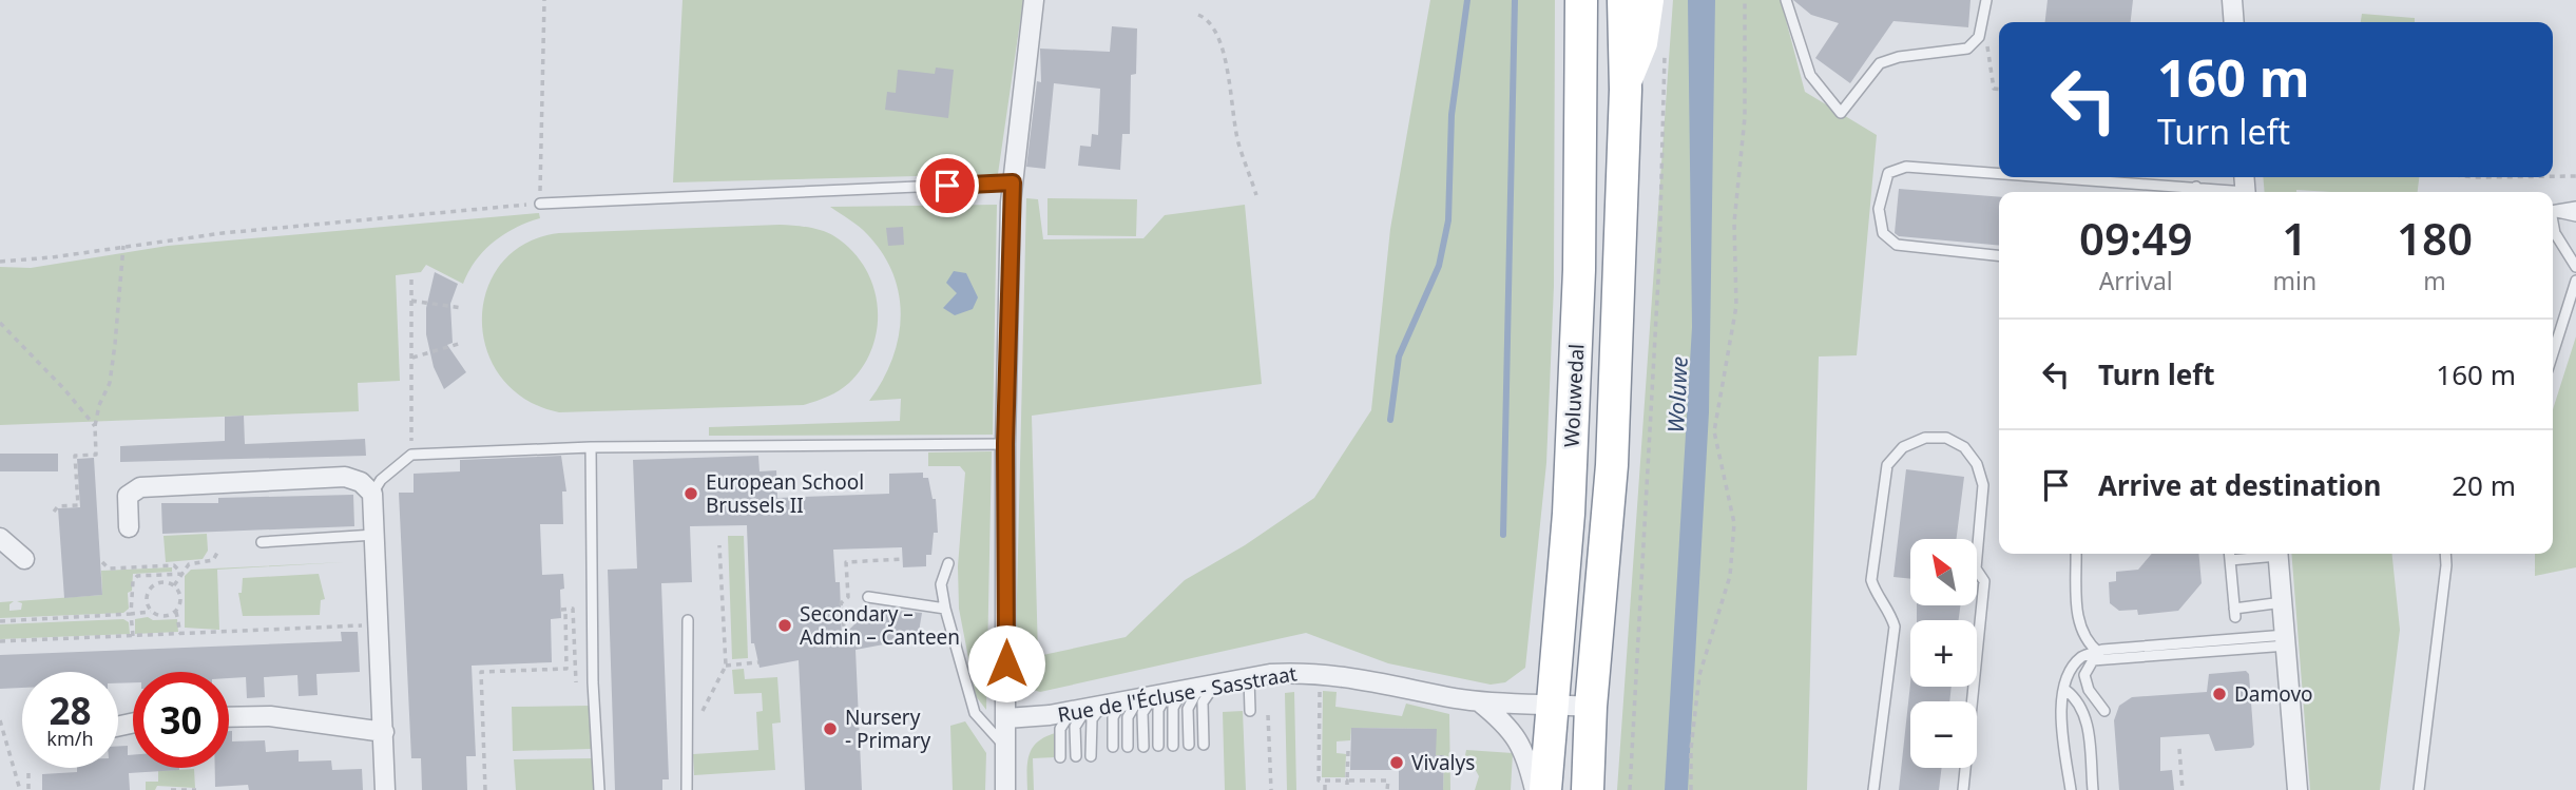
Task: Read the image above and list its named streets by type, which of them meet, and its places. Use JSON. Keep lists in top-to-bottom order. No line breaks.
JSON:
{"streets":{"highway":["Woluwedal"],"street":["Rue de l'Écluse - Sasstraat"]},"crossings":[["Woluwedal","Rue de l'Écluse - Sasstraat"]],"water":["Woluwe"],"places":["European School Brussels II","Secondary – Admin – Canteen","Damovo","Nursery - Primary","Vivalys"],"north":"top left","page":{"turn":["160 m","Turn left"],"eta":["09:49","Arrival","1","min","180","m"],"list":[{"name":"Turn left","value":"160 m"},{"name":"Arrive at destination","value":"20 m"}],"map_buttons":["+","−"],"speed":"28 km/h","limit":"30"}}
